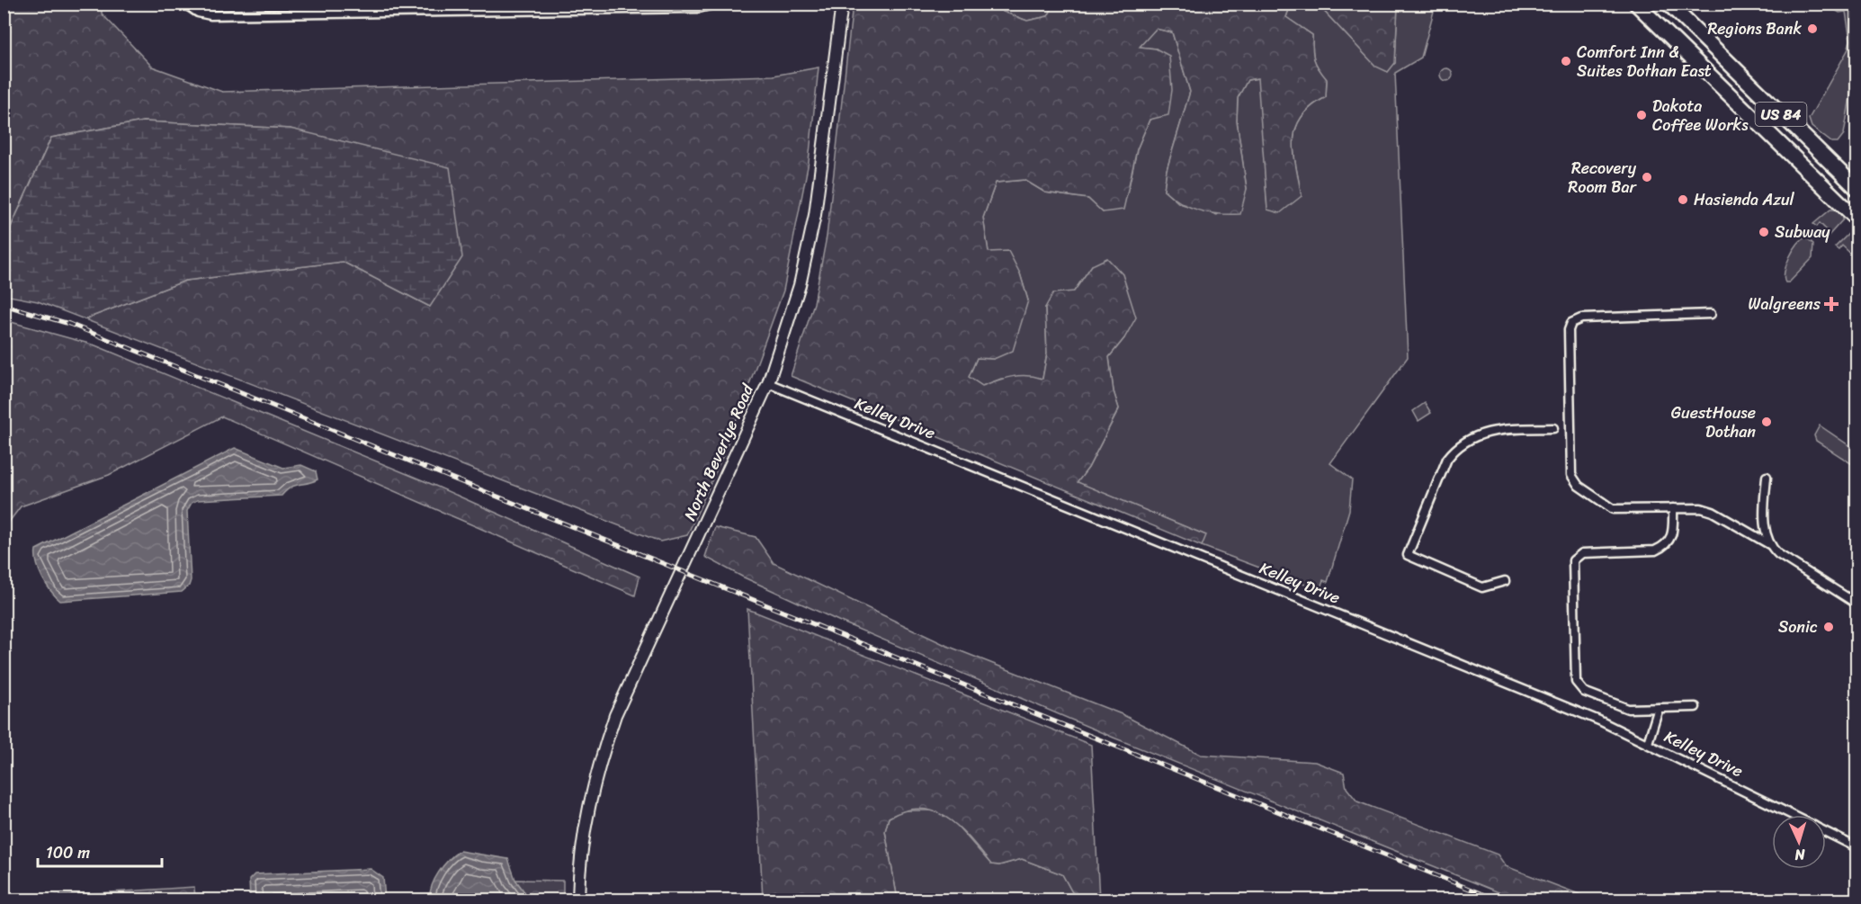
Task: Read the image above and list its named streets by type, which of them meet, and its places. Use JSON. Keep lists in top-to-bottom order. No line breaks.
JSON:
{"streets":{"highway":["US 84"],"street":["Kelley Drive","North Beverlye Road"]},"crossings":[["Kelley Drive","North Beverlye Road"]],"places":{"other":["Regions Bank","Comfort Inn & Suites Dothan East","Dakota Coffee Works","Recovery Room Bar","Hasienda Azul","Subway","GuestHouse Dothan","Sonic"],"health":["Walgreens"]},"scale_bar":"100 m","north":"bottom"}
